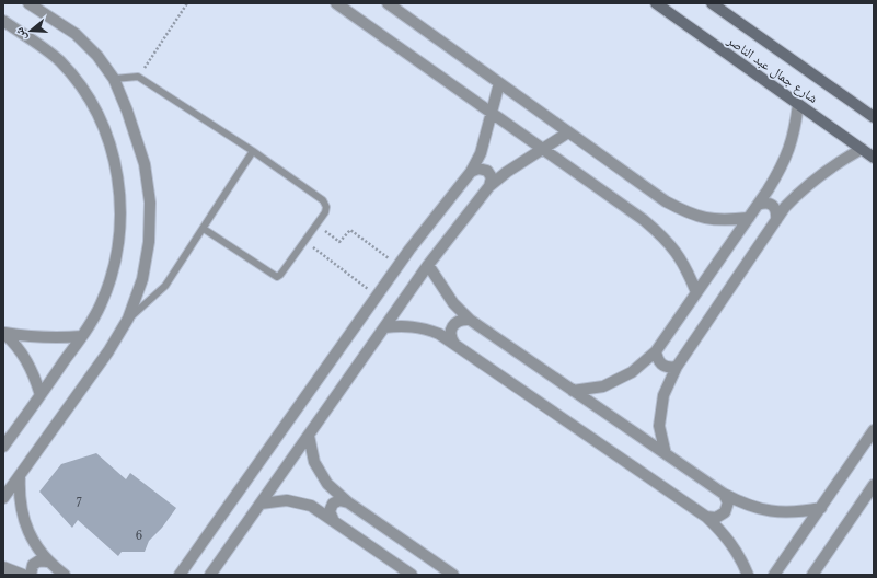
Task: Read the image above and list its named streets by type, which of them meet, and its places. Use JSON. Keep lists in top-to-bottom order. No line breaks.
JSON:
{"streets":{"main road":["شارع جمال عبد الناصر"]},"house_numbers":["7","6"],"north":"left"}
